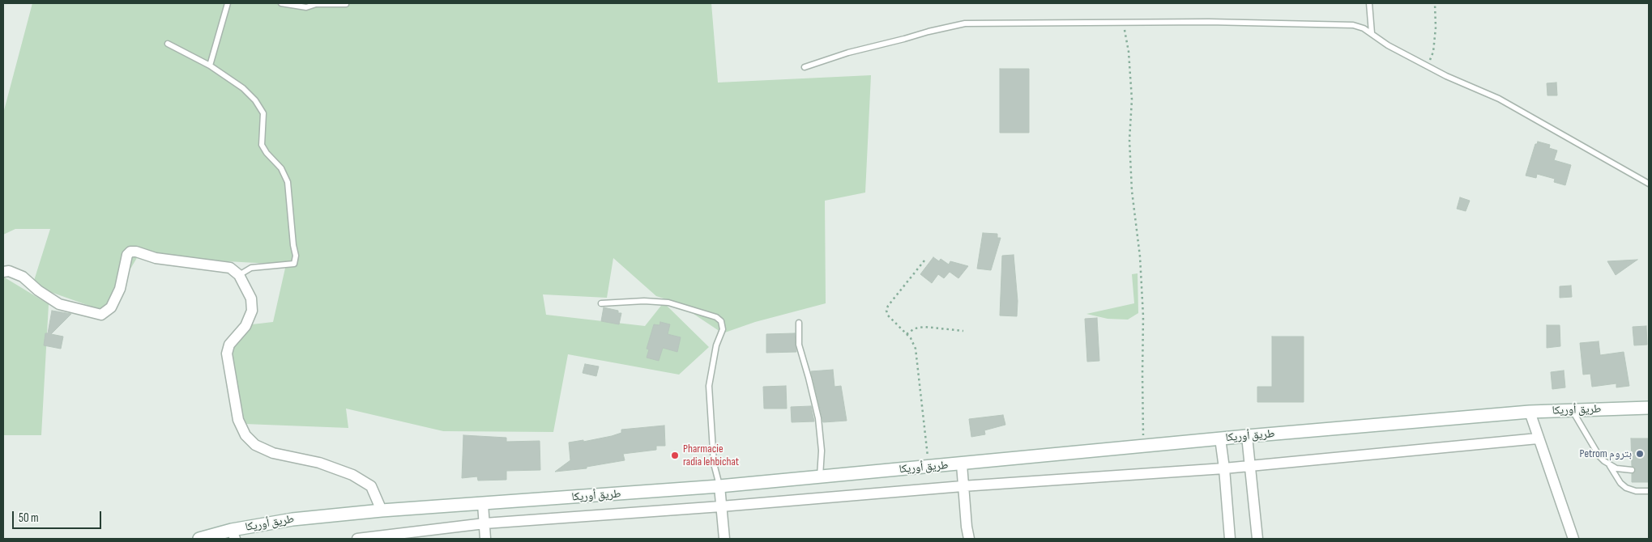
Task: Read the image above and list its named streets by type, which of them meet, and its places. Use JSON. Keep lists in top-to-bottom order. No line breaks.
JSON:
{"streets":{"street":["طريق أوريكا"]},"places":["Petrom بتروم","Pharmacie radia lehbichat"],"scale_bar":"50 m"}
